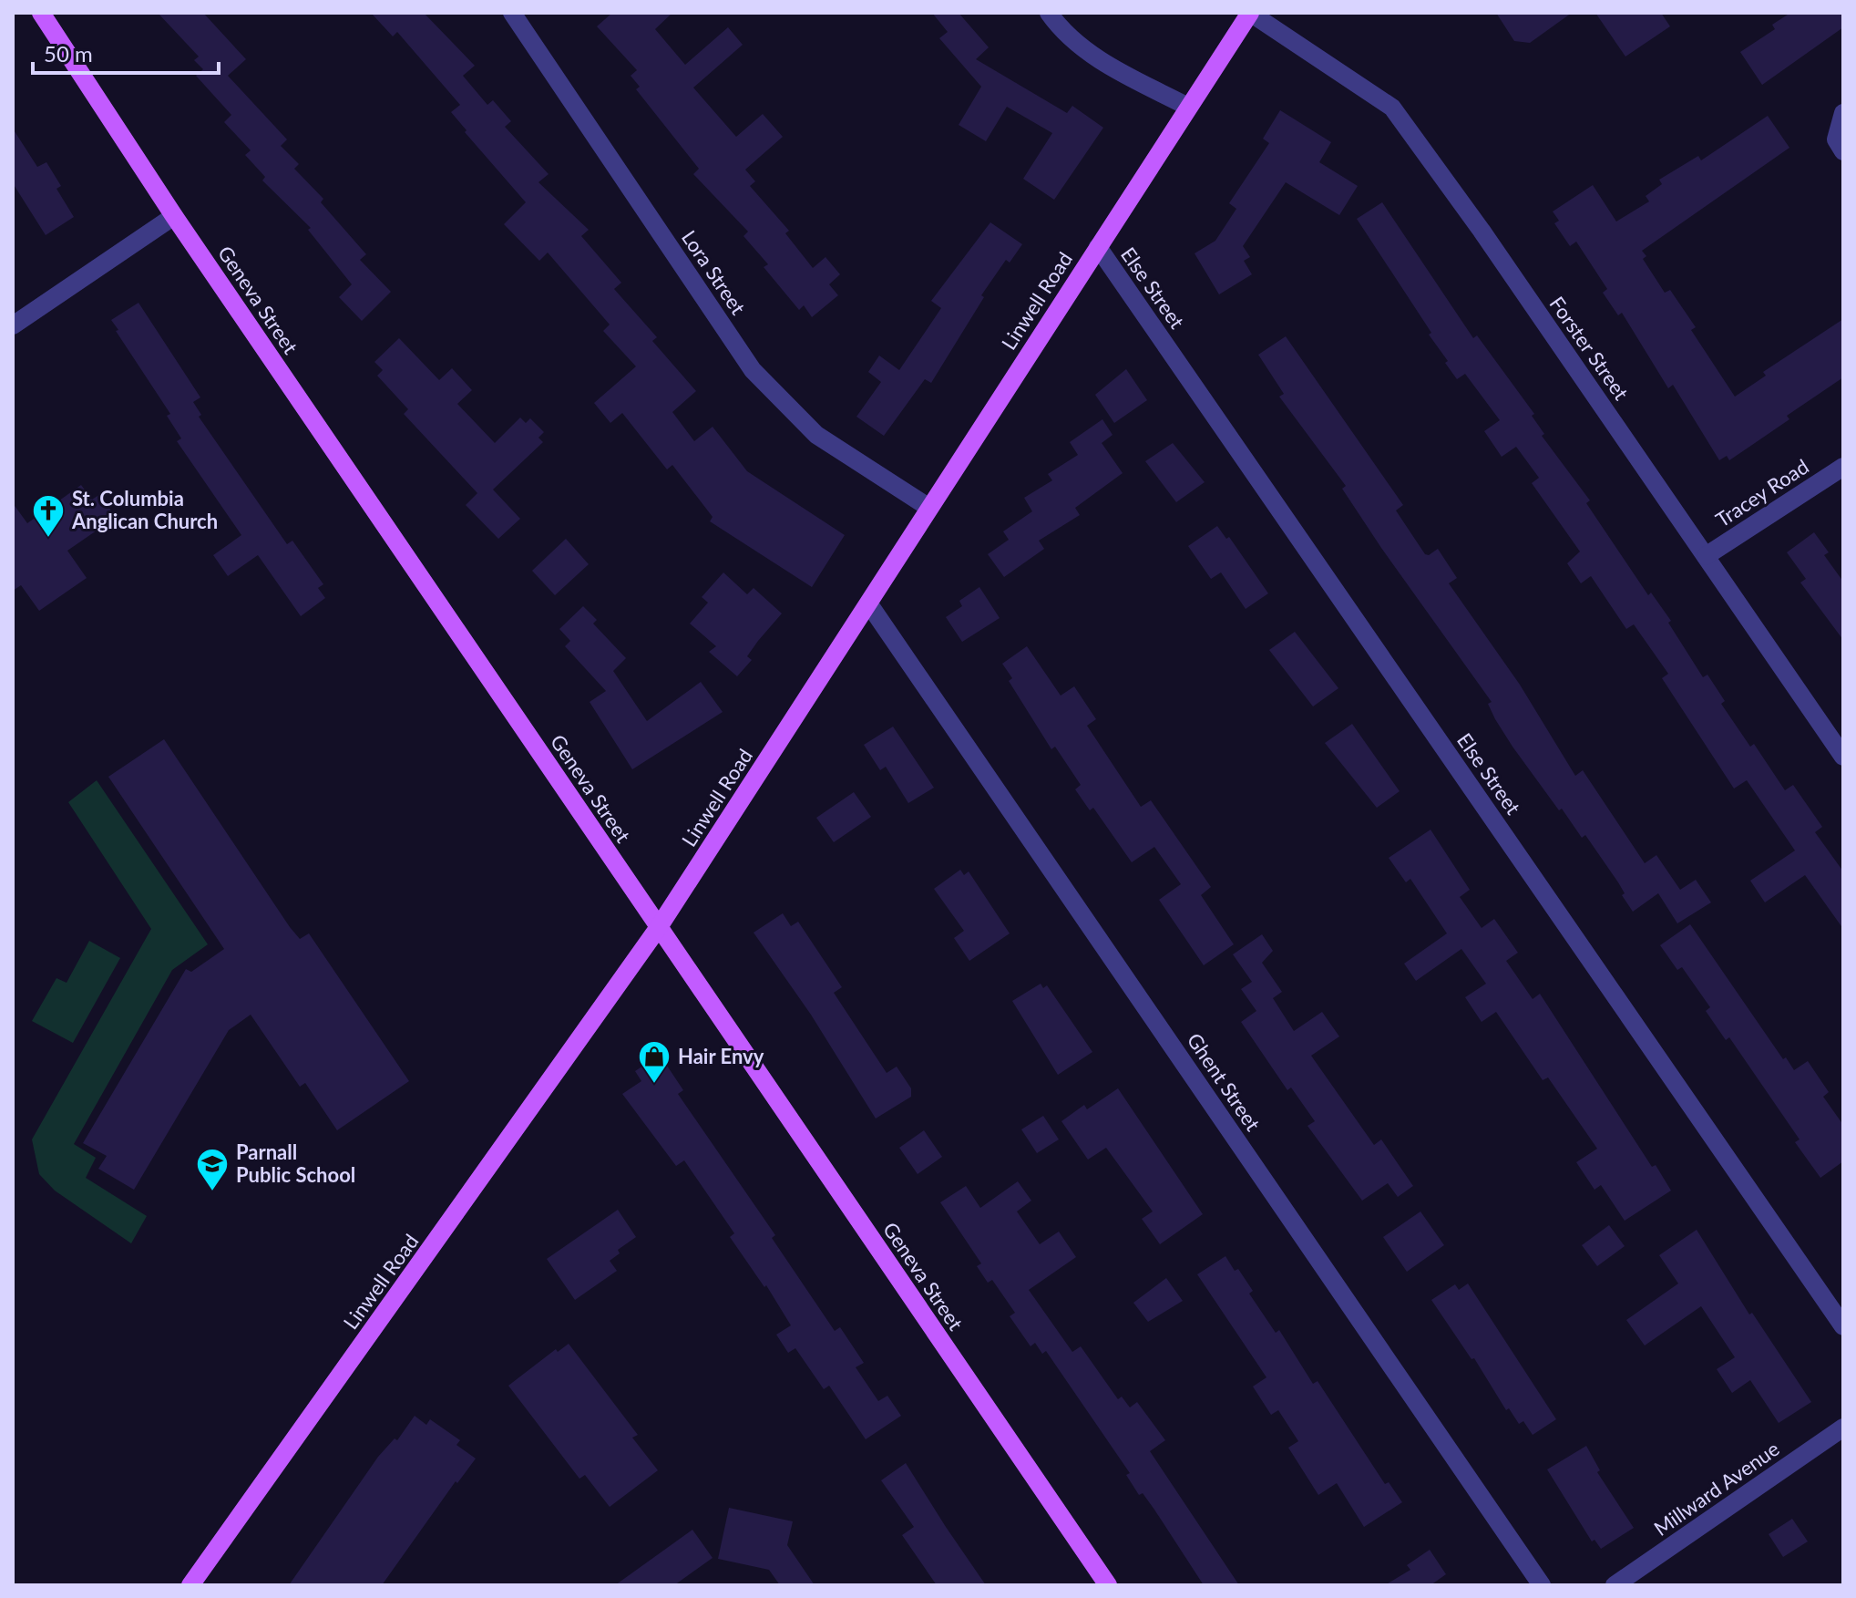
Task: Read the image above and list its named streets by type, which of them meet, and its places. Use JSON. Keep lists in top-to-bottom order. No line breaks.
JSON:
{"streets":{"main road":["Geneva Street","Linwell Road"],"street":["Lora Street","Else Street","Forster Street","Tracey Road","Ghent Street","Millward Avenue"]},"crossings":[["Lora Street","Linwell Road"],["Else Street","Linwell Road"],["Geneva Street","Linwell Road"],["Linwell Road","Forster Street"],["Linwell Road","Ghent Street"],["Forster Street","Tracey Road"]],"places":{"church":["St. Columbia Anglican Church"],"shop":["Hair Envy"],"school or university":["Parnall Public School"]},"scale_bar":"50 m"}
